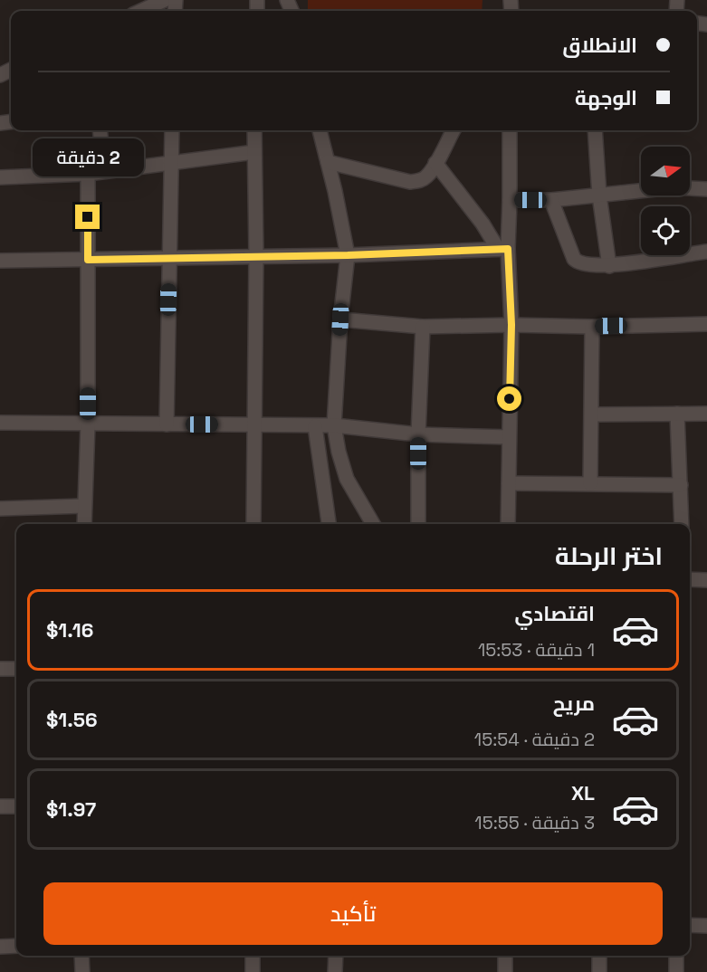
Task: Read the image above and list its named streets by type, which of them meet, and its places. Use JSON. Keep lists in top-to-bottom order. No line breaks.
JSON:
{"north":"right","page":{"banner":["الانطلاق","الوجهة"],"bubble":"2 دقيقة","heading":"اختر الرحلة","list":[{"name":"اقتصادي","note":"1 دقيقة · 15:53","value":"$1.16"},{"name":"مريح","note":"2 دقيقة · 15:54","value":"$1.56"},{"name":"XL","note":"3 دقيقة · 15:55","value":"$1.97"}],"buttons":"تأكيد"}}
